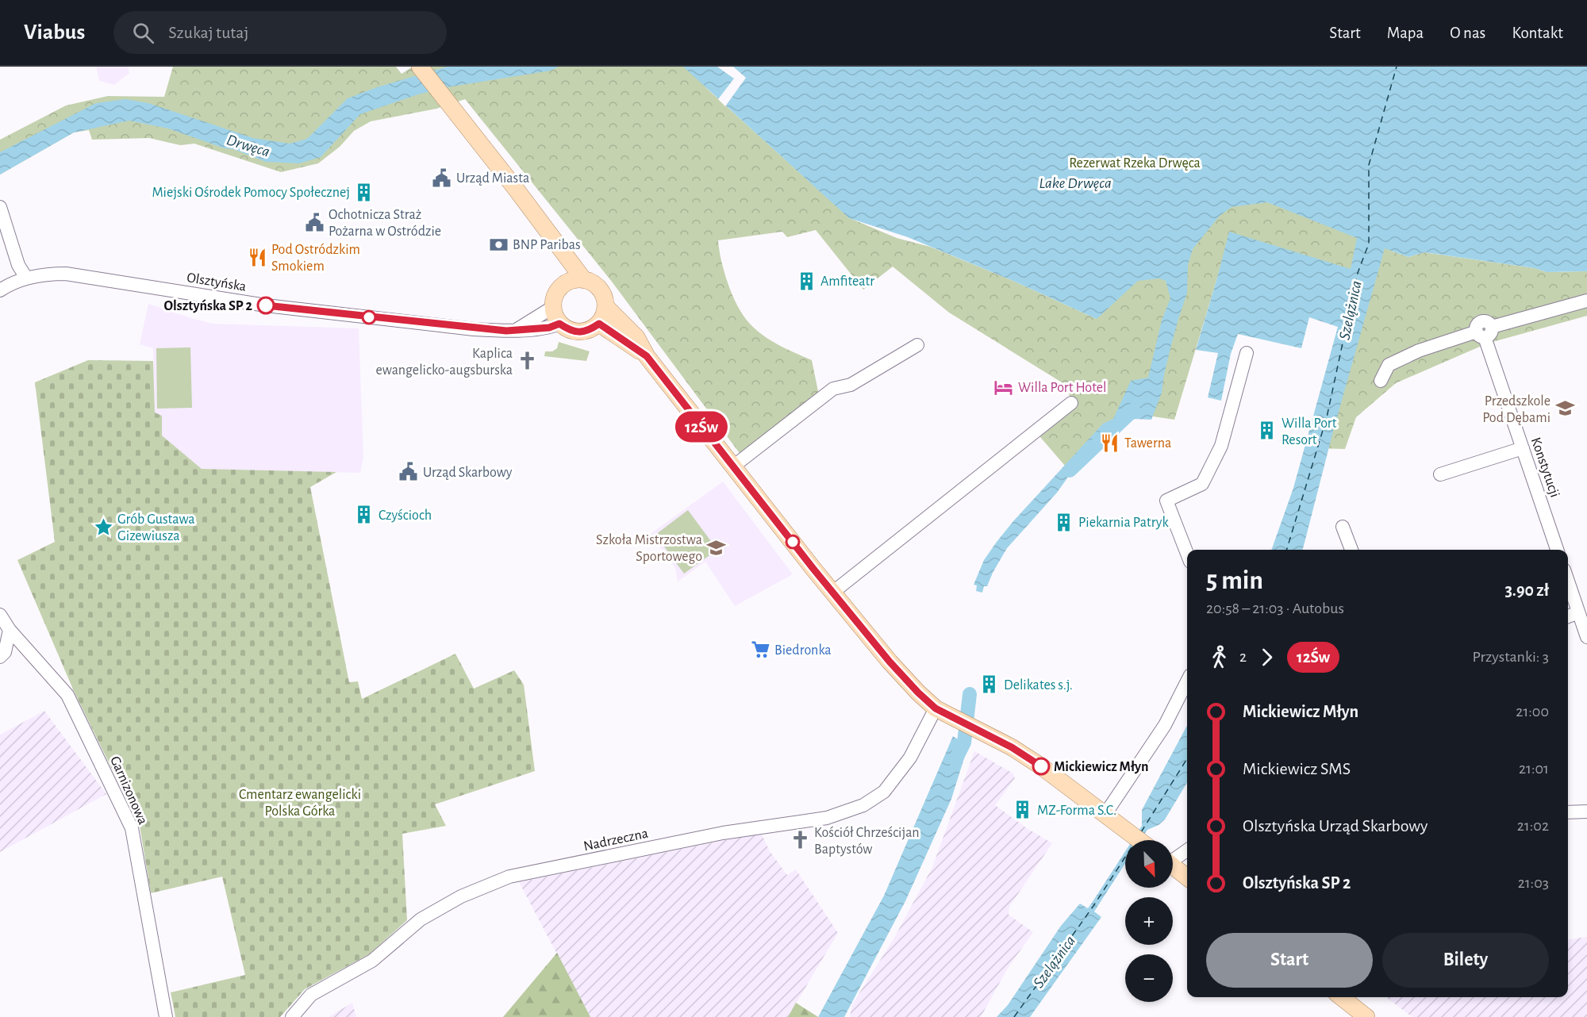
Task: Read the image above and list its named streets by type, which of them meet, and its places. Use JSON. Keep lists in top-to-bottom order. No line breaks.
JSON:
{"streets":{"street":["Olsztyńska","Konstytucji","Garnizonowa","Nadrzeczna"]},"water":["Drwęca","Lake Drwęca","Szelążnica"],"parks":["Rezerwat Rzeka Drwęca","Cmentarz ewangelicki Polska Górka"],"places":{"public building":["Urząd Miasta","Ochotnicza Straż Pożarna w Ostródzie","Urząd Skarbowy"],"building":["Miejski Ośrodek Pomocy Społecznej","Amfiteatr","Willa Port Resort","Czyścioch","Piekarnia Patryk","Delikates s.j.","MZ-Forma S.C."],"bank":["BNP Paribas"],"restaurant":["Pod Ostródzkim Smokiem","Tawerna"],"other":["Olsztyńska SP 2","Mickiewicz Młyn"],"church":["Kaplica ewangelicko-augsburska","Kościół Chrześcijan Baptystów"],"hotel":["Willa Port Hotel"],"school or university":["Przedszkole Pod Dębami","Szkoła Mistrzostwa Sportowego"],"place":["Grób Gustawa Gizewiusza"],"supermarket":["Biedronka"]},"lines":["bus line 12Św"],"north":"bottom right","page":{"header":"Viabus","search":"Szukaj tutaj","nav":["Start","Mapa","O nas","Kontakt"],"on_map":"12Św","heading":["5 min","20:58 – 21:03 · Autobus","3.90 zł"],"legs":["2","12Św","Przystanki: 3"],"list":[{"name":"Mickiewicz Młyn","value":"21:00"},{"name":"Mickiewicz SMS","value":"21:01"},{"name":"Olsztyńska Urząd Skarbowy","value":"21:02"},{"name":"Olsztyńska SP 2","value":"21:03"}],"map_buttons":["+","−"],"buttons":["Start","Bilety"]}}
